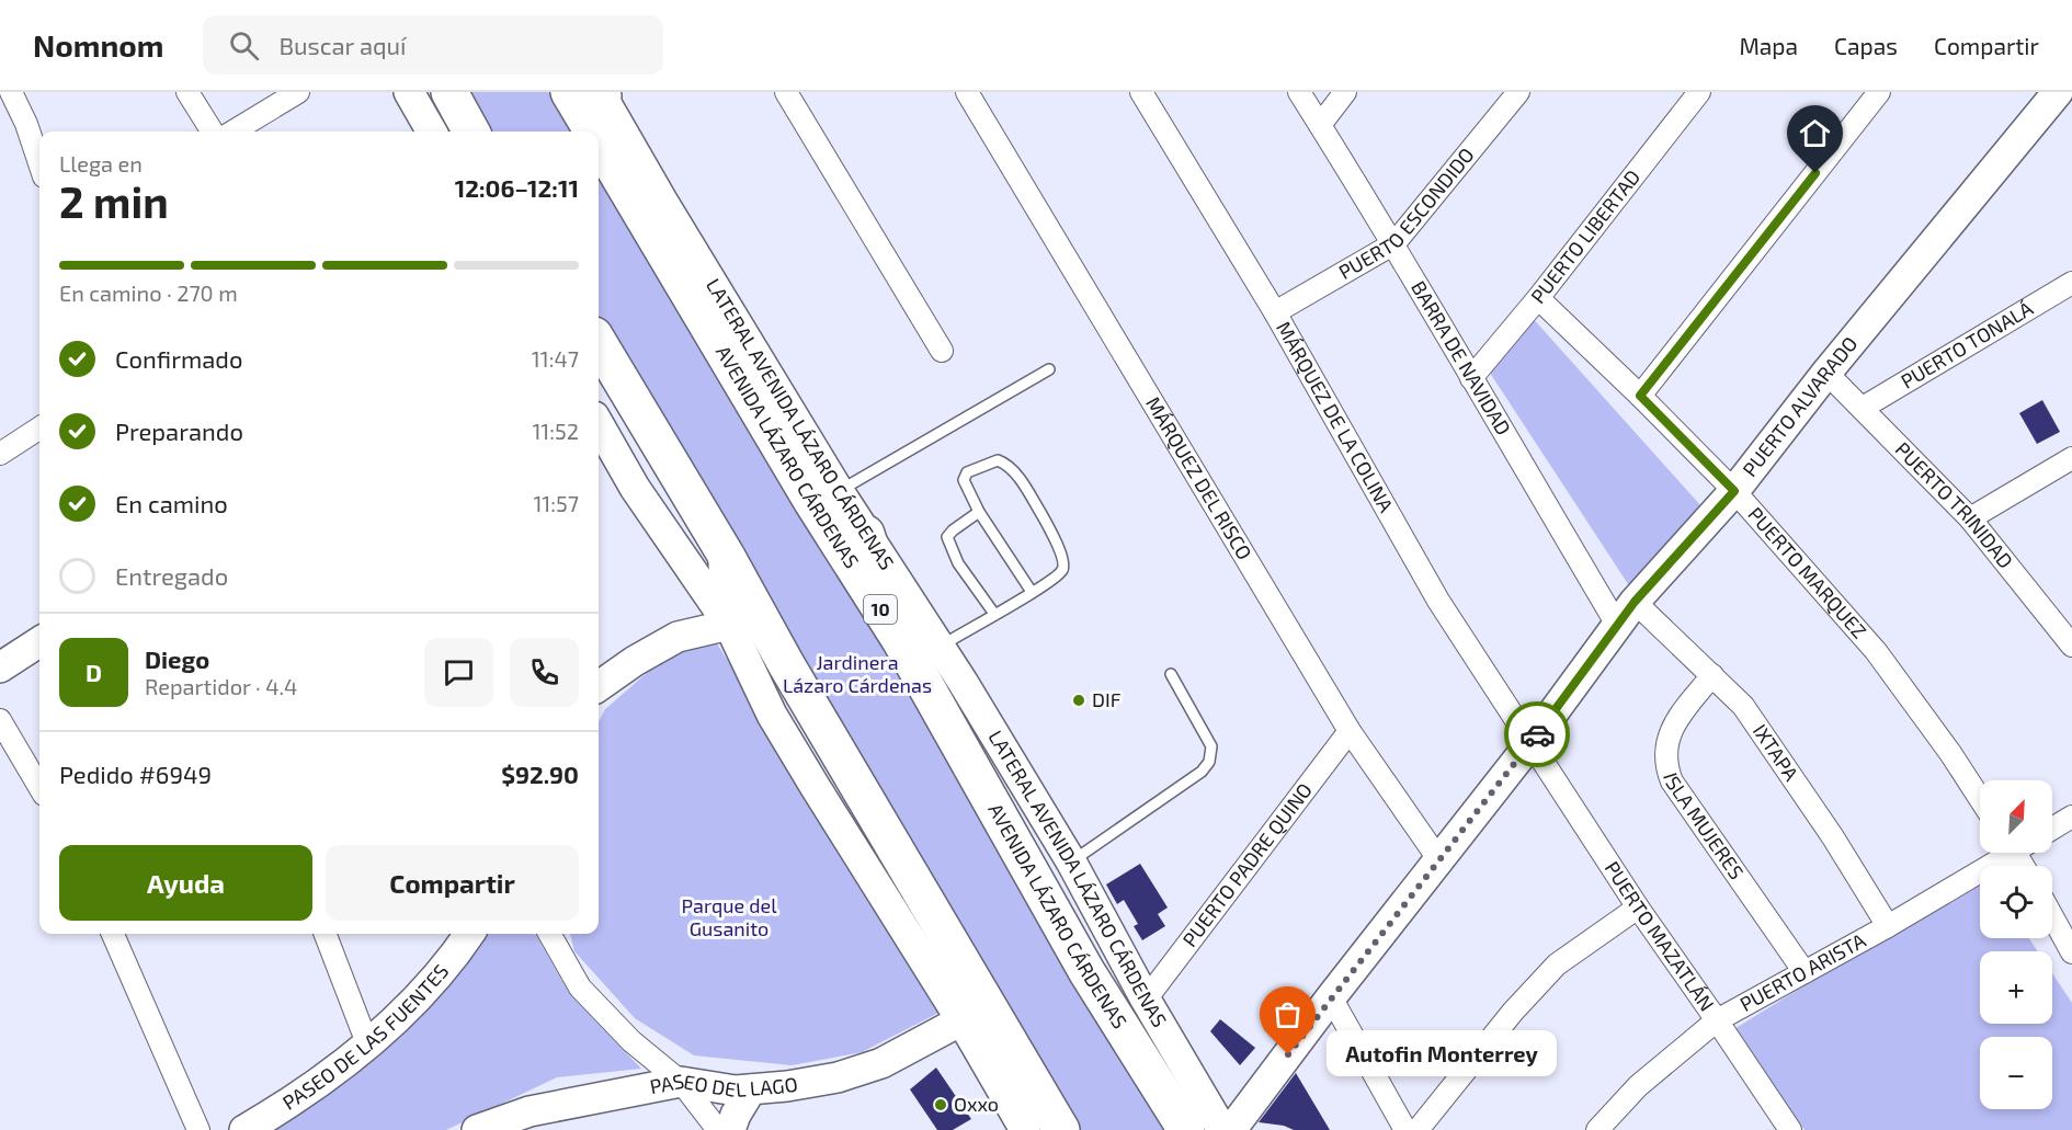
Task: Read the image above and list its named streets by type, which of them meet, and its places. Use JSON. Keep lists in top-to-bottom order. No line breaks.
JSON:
{"streets":{"highway":["AVENIDA LÁZARO CÁRDENAS","10"],"street":["PUERTO ESCONDIDO","PUERTO LIBERTAD","PUERTO TONALÁ","BARRA DE NAVIDAD","PUERTO ALVARADO","MÁRQUEZ DE LA COLINA","LATERAL AVENIDA LÁZARO CÁRDENAS","MÁRQUEZ DEL RISCO","PUERTO TRINIDAD","PUERTO MARQUEZ","IXTAPA","ISLA MUJERES","PUERTO PADRE QUINO","PUERTO MAZATLÁN","PUERTO ARISTA","PASEO DE LAS FUENTES","PASEO DEL LAGO"]},"crossings":[["PUERTO ESCONDIDO","BARRA DE NAVIDAD"],["PUERTO ESCONDIDO","MÁRQUEZ DE LA COLINA"],["PUERTO LIBERTAD","BARRA DE NAVIDAD"],["PUERTO LIBERTAD","PUERTO MARQUEZ"],["PUERTO TONALÁ","PUERTO TRINIDAD"],["BARRA DE NAVIDAD","PUERTO ALVARADO"],["BARRA DE NAVIDAD","IXTAPA"],["PUERTO ALVARADO","MÁRQUEZ DE LA COLINA"],["PUERTO ALVARADO","MÁRQUEZ DEL RISCO"],["PUERTO ALVARADO","PUERTO TRINIDAD"],["PUERTO ALVARADO","PUERTO MARQUEZ"],["PUERTO ALVARADO","IXTAPA"],["PUERTO ALVARADO","PUERTO MAZATLÁN"],["MÁRQUEZ DE LA COLINA","PUERTO MAZATLÁN"],["LATERAL AVENIDA LÁZARO CÁRDENAS","AVENIDA LÁZARO CÁRDENAS"],["LATERAL AVENIDA LÁZARO CÁRDENAS","PUERTO PADRE QUINO"],["MÁRQUEZ DEL RISCO","PUERTO PADRE QUINO"],["IXTAPA","ISLA MUJERES"],["IXTAPA","PUERTO ARISTA"],["ISLA MUJERES","PUERTO ARISTA"],["PUERTO MAZATLÁN","PUERTO ARISTA"]],"parks":["Jardinera Lázaro Cárdenas","Parque del Gusanito"],"places":["DIF","Autofin Monterrey","Oxxo"],"north":"top right","page":{"header":"Nomnom","search":"Buscar aquí","nav":["Mapa","Capas","Compartir"],"heading":["2 min","Llega en","12:06–12:11"],"panel":["Diego","Repartidor · 4.4","Pedido #6949","$92.90"],"bar":"En camino · 270 m","list":[["Confirmado","11:47"],["Preparando","11:52"],["En camino","11:57"],"Entregado"],"round":"D","map_buttons":["+","−"],"buttons":["Ayuda","Compartir"],"bubble":"Autofin Monterrey"}}
